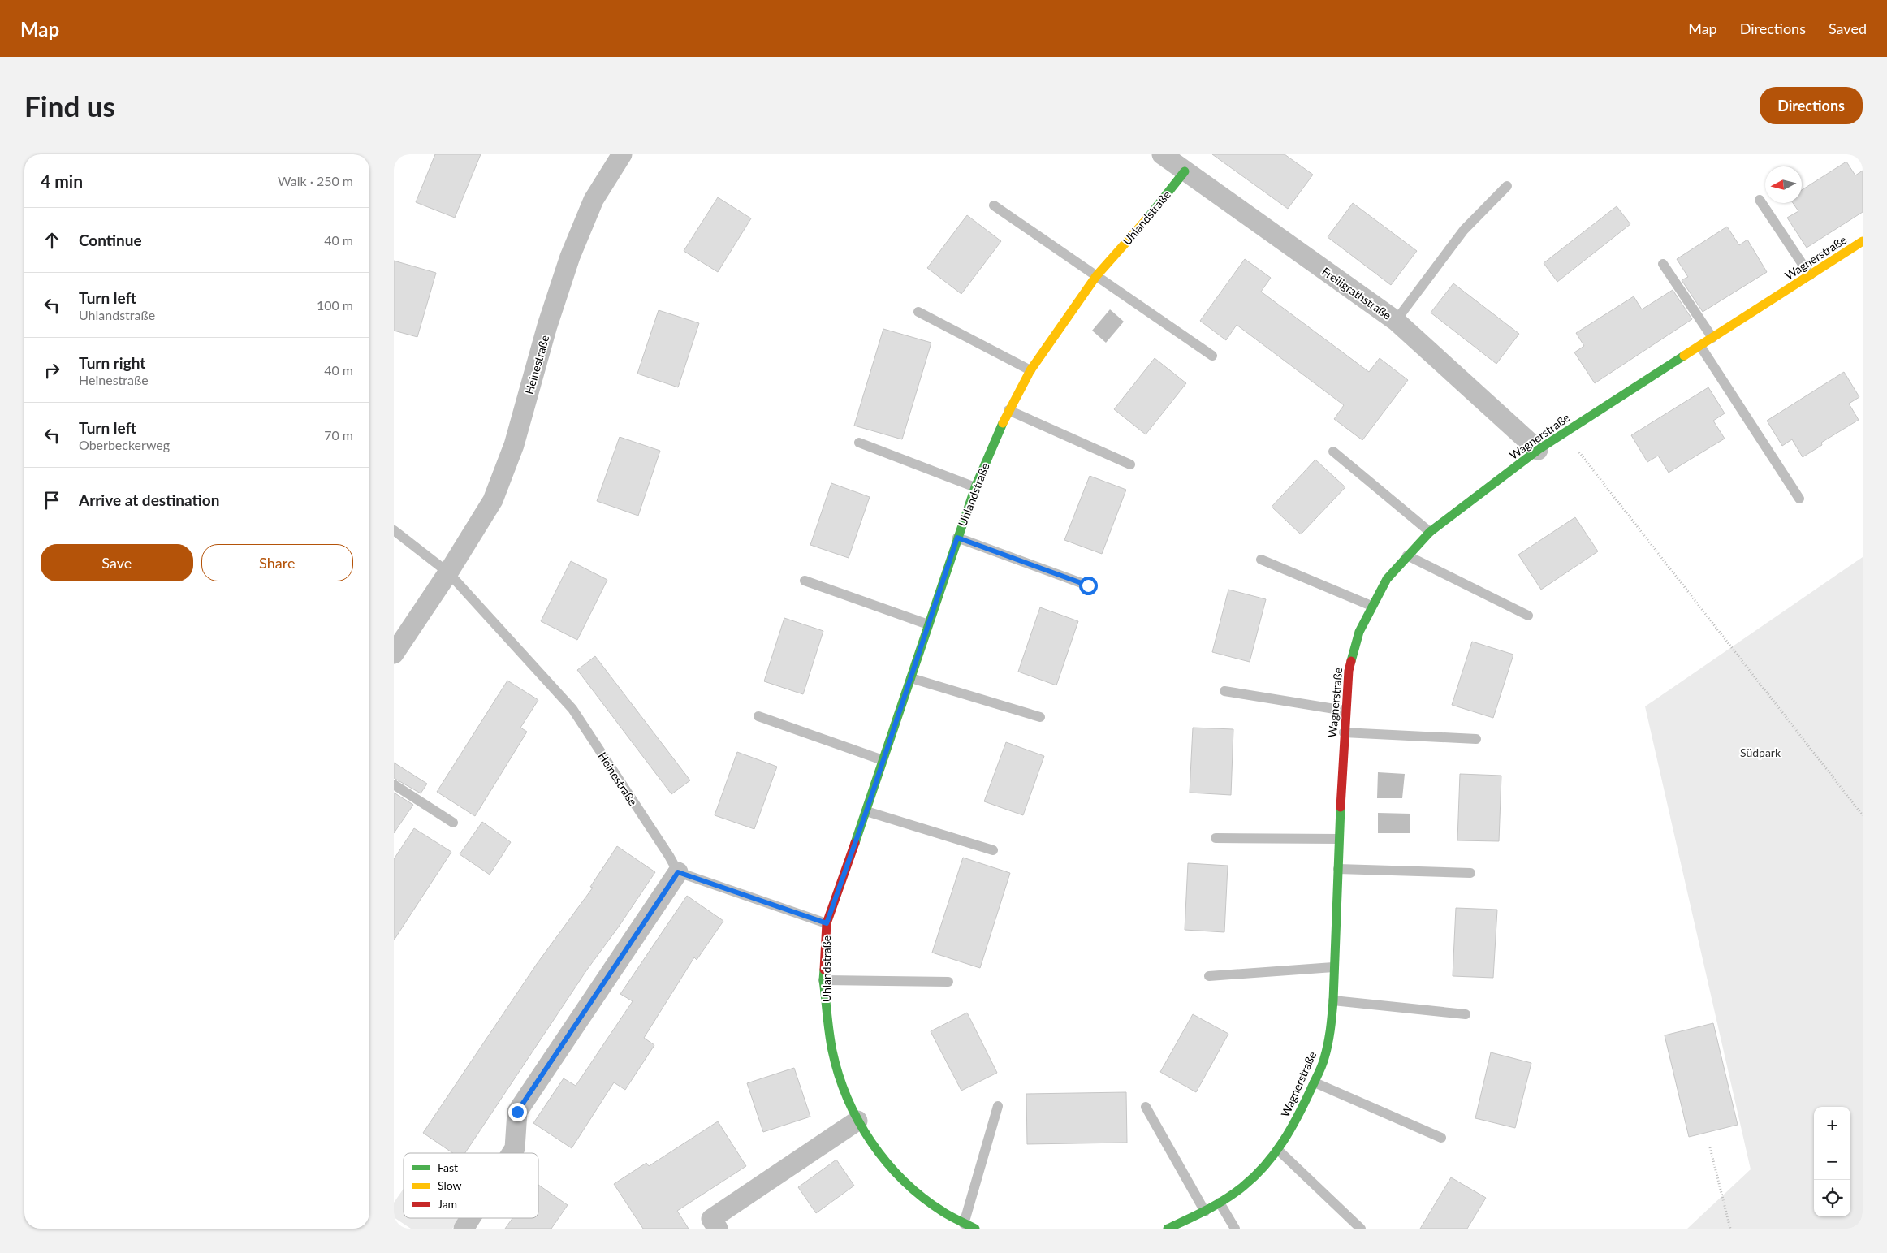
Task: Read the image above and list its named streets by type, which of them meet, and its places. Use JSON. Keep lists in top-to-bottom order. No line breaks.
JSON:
{"streets":{"street":["Uhlandstraße","Wagnerstraße","Freiligrathstraße","Heinestraße"]},"crossings":[["Uhlandstraße","Freiligrathstraße"],["Wagnerstraße","Freiligrathstraße"]],"parks":["Südpark"],"legend":["Fast","Slow","Jam"],"north":"left","page":{"header":"Map","nav":["Map","Directions","Saved"],"buttons":["Directions",["Save","Share"]],"title":"Find us","heading":["4 min","Walk · 250 m"],"list":[["Continue","40 m"],["Turn left","Uhlandstraße","100 m"],["Turn right","Heinestraße","40 m"],["Turn left","Oberbeckerweg","70 m"],"Arrive at destination"],"map_buttons":["+","−"]}}
